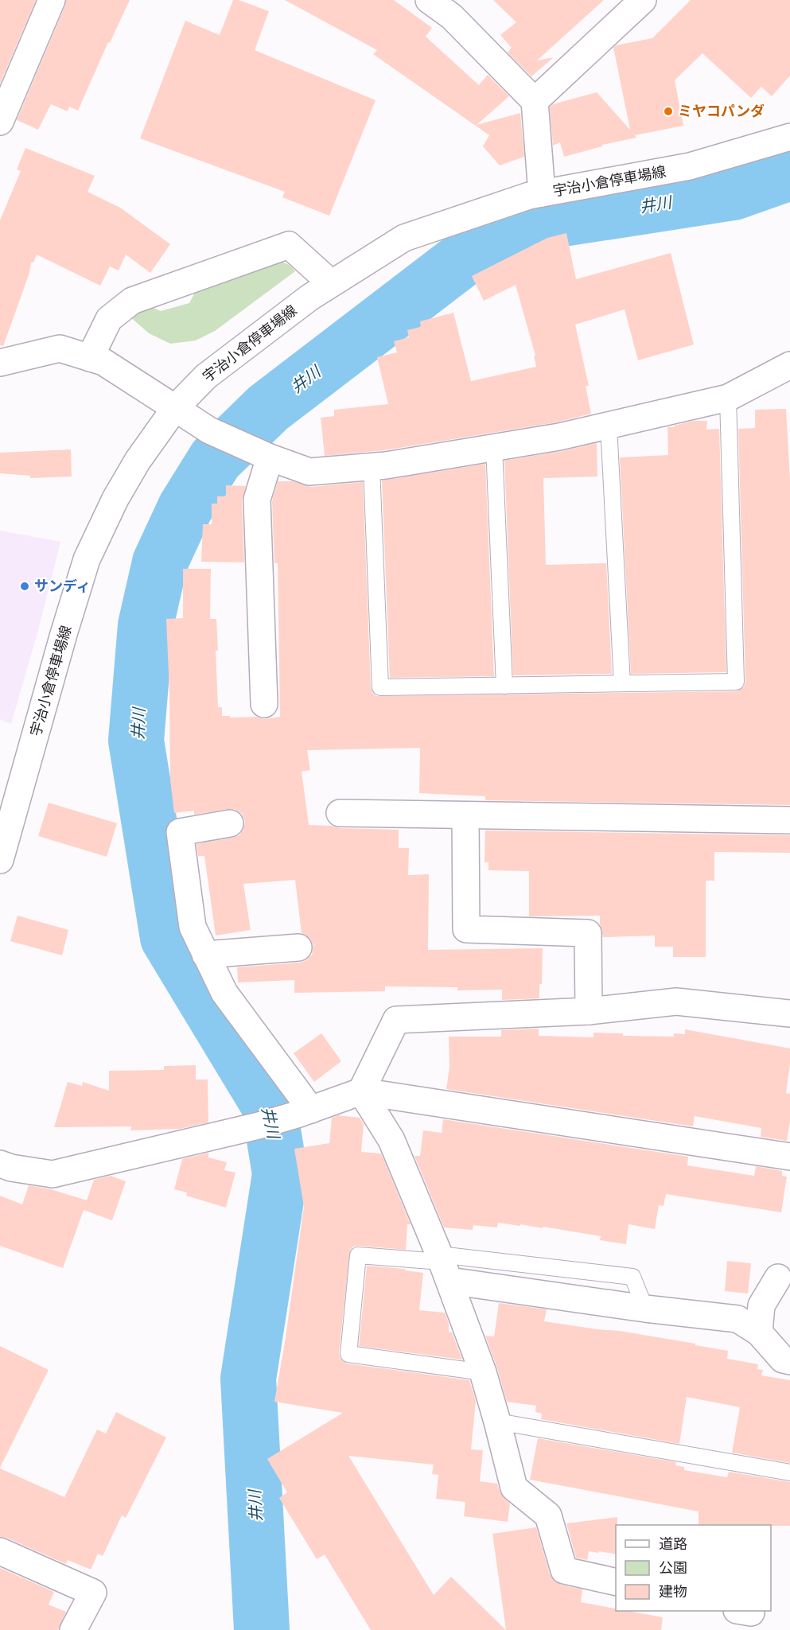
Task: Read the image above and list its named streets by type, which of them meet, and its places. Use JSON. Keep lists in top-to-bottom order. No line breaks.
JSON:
{"streets":{"street":["宇治小倉停車場線"]},"water":["井川"],"places":["ミヤコパンダ","サンディ"],"legend":["道路","公園","建物"]}
